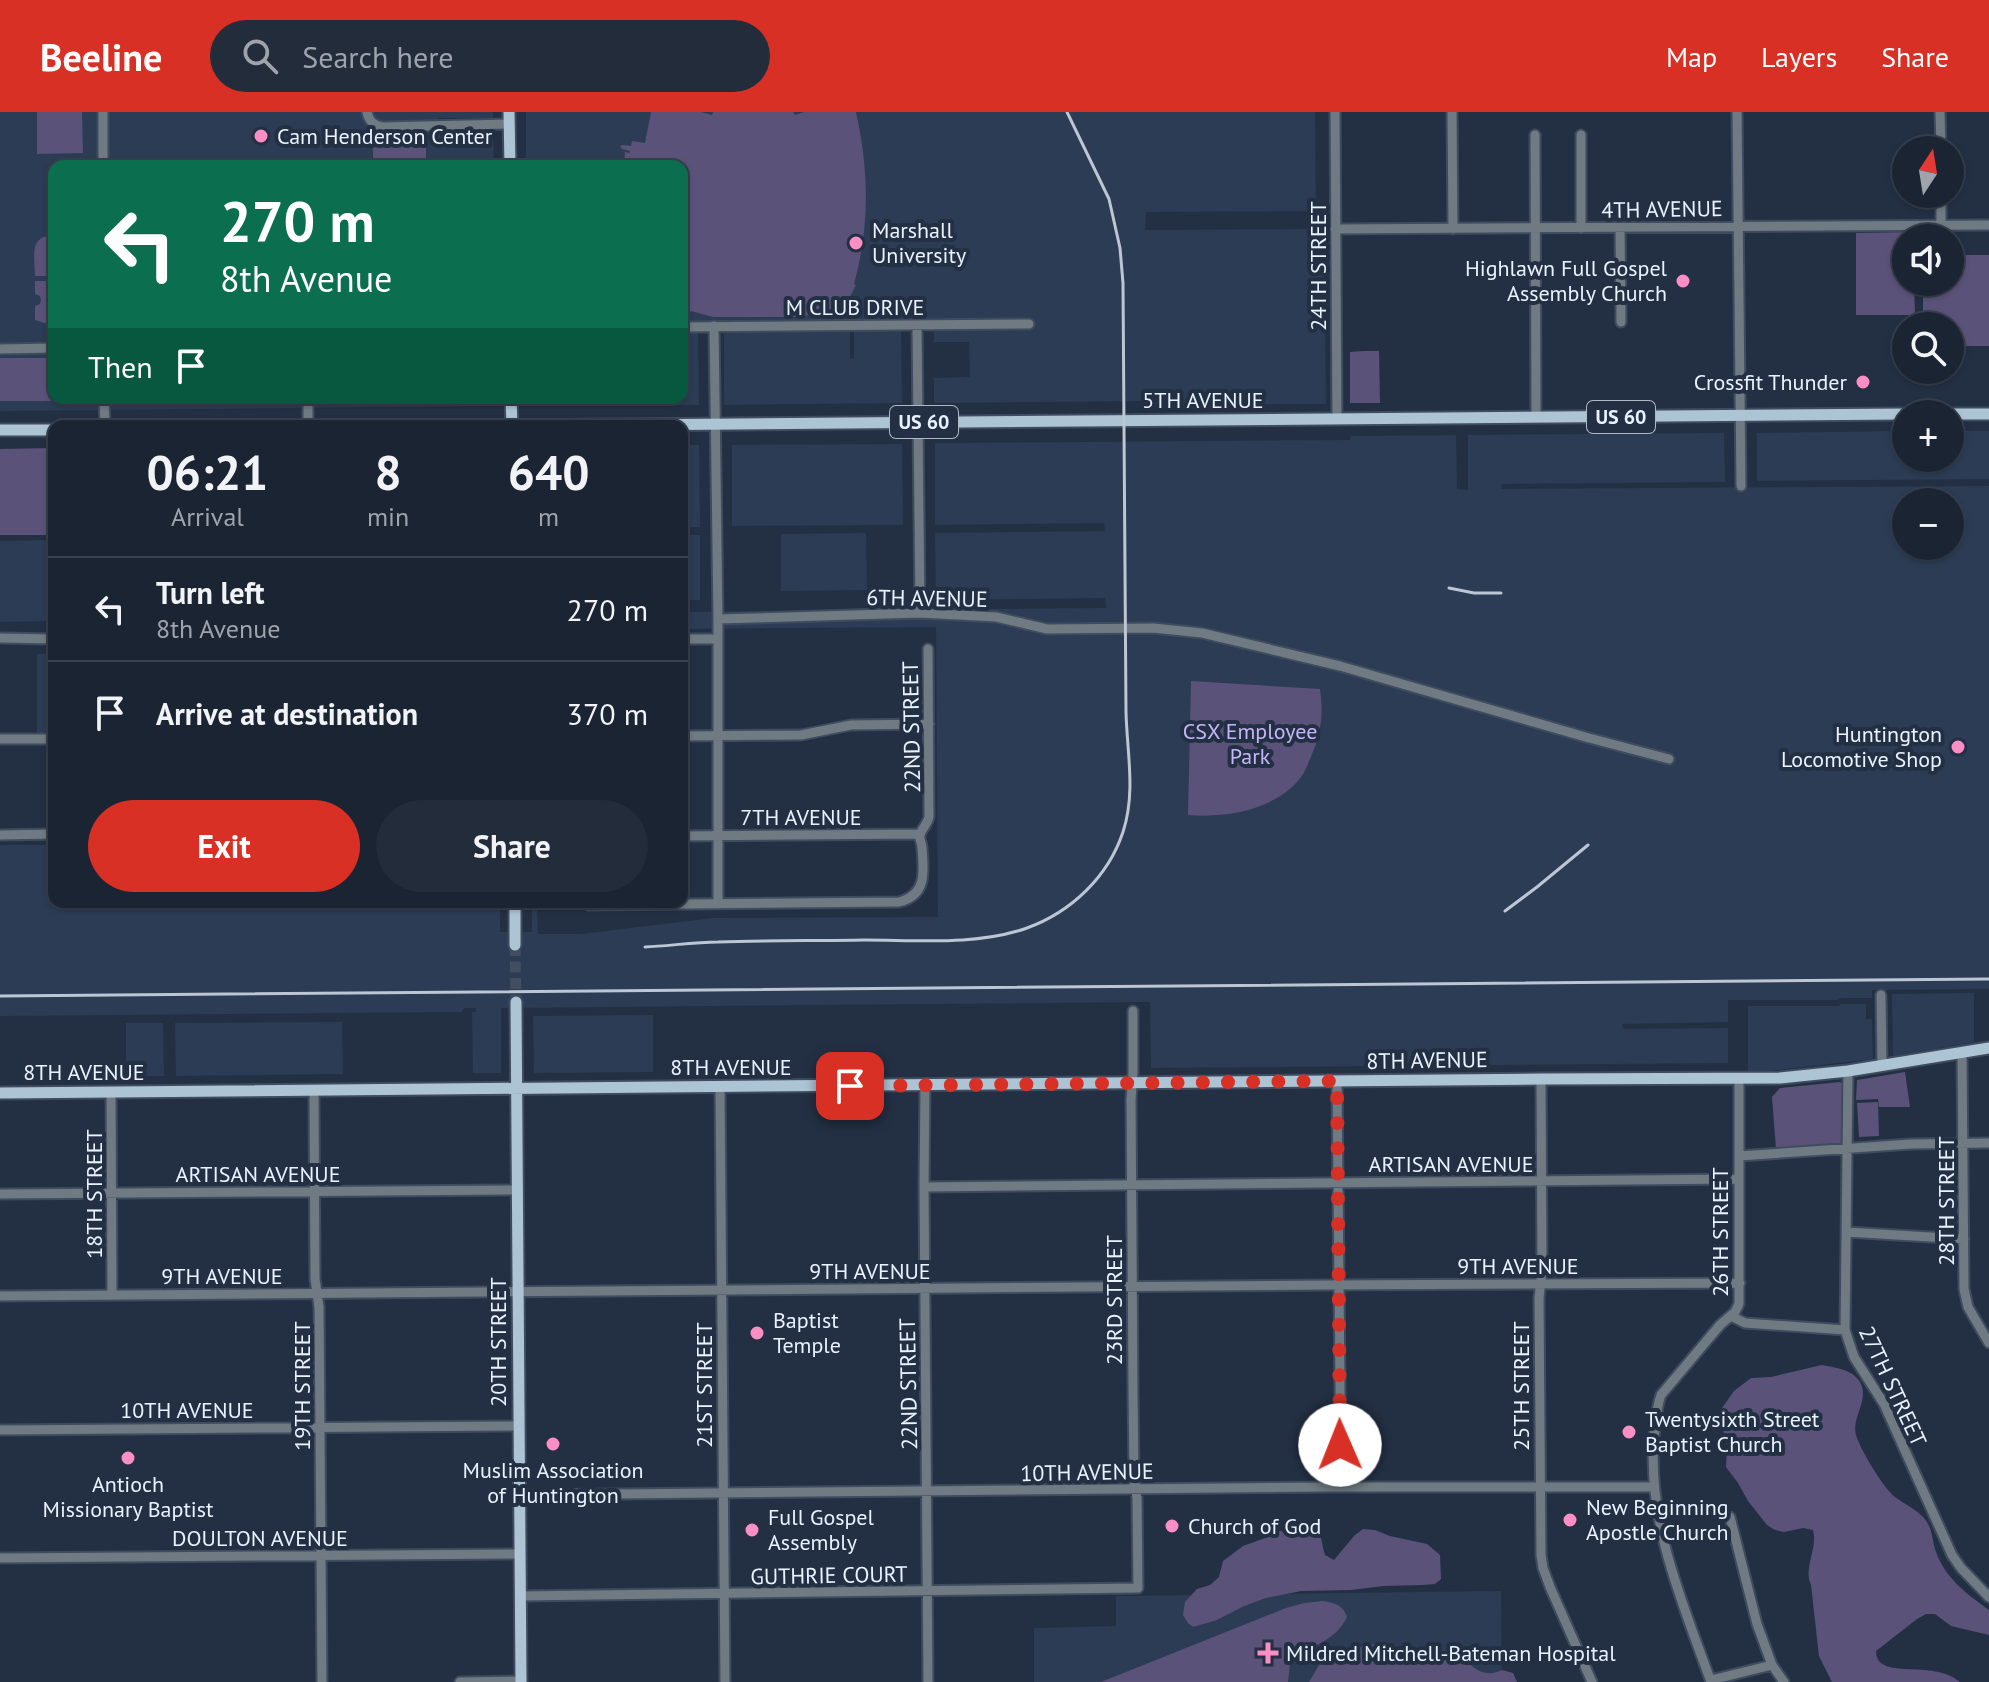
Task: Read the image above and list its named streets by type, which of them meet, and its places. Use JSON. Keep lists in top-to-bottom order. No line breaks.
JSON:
{"streets":{"main road":["5TH AVENUE","US 60","8TH AVENUE","20TH STREET"],"street":["4TH AVENUE","24TH STREET","M CLUB DRIVE","6TH AVENUE","22ND STREET","7TH AVENUE","ARTISAN AVENUE","18TH STREET","28TH STREET","26TH STREET","9TH AVENUE","23RD STREET","21ST STREET","19TH STREET","25TH STREET","27TH STREET","10TH AVENUE","DOULTON AVENUE","GUTHRIE COURT"]},"crossings":[["4TH AVENUE","24TH STREET"],["24TH STREET","5TH AVENUE"],["22ND STREET","7TH AVENUE"],["22ND STREET","8TH AVENUE"],["22ND STREET","ARTISAN AVENUE"],["22ND STREET","9TH AVENUE"],["22ND STREET","10TH AVENUE"],["22ND STREET","GUTHRIE COURT"],["8TH AVENUE","18TH STREET"],["8TH AVENUE","28TH STREET"],["8TH AVENUE","26TH STREET"],["8TH AVENUE","23RD STREET"],["8TH AVENUE","20TH STREET"],["8TH AVENUE","21ST STREET"],["8TH AVENUE","19TH STREET"],["8TH AVENUE","25TH STREET"],["8TH AVENUE","27TH STREET"],["ARTISAN AVENUE","18TH STREET"],["ARTISAN AVENUE","26TH STREET"],["ARTISAN AVENUE","23RD STREET"],["ARTISAN AVENUE","20TH STREET"],["ARTISAN AVENUE","19TH STREET"],["ARTISAN AVENUE","25TH STREET"],["18TH STREET","9TH AVENUE"],["26TH STREET","9TH AVENUE"],["26TH STREET","10TH AVENUE"],["9TH AVENUE","23RD STREET"],["9TH AVENUE","20TH STREET"],["9TH AVENUE","21ST STREET"],["9TH AVENUE","19TH STREET"],["9TH AVENUE","25TH STREET"],["23RD STREET","10TH AVENUE"],["23RD STREET","GUTHRIE COURT"],["20TH STREET","10TH AVENUE"],["20TH STREET","DOULTON AVENUE"],["20TH STREET","GUTHRIE COURT"],["21ST STREET","10TH AVENUE"],["21ST STREET","GUTHRIE COURT"],["19TH STREET","10TH AVENUE"],["19TH STREET","DOULTON AVENUE"],["25TH STREET","10TH AVENUE"]],"parks":["CSX Employee Park"],"places":{"other":["Cam Henderson Center","Marshall University","Highlawn Full Gospel Assembly Church","Crossfit Thunder","Huntington Locomotive Shop","Baptist Temple","Twentysixth Street Baptist Church","Muslim Association of Huntington","Antioch Missionary Baptist","New Beginning Apostle Church","Church of God","Full Gospel Assembly"],"health":["Mildred Mitchell-Bateman Hospital"]},"north":"top","page":{"header":"Beeline","search":"Search here","nav":["Map","Layers","Share"],"map_buttons":["+","−"],"turn":["270 m","8th Avenue"],"then":"Then","eta":["06:21","Arrival","8","min","640","m"],"list":[{"name":"Turn left","note":"8th Avenue","value":"270 m"},{"name":"Arrive at destination","value":"370 m"}],"buttons":["Exit","Share"]}}
